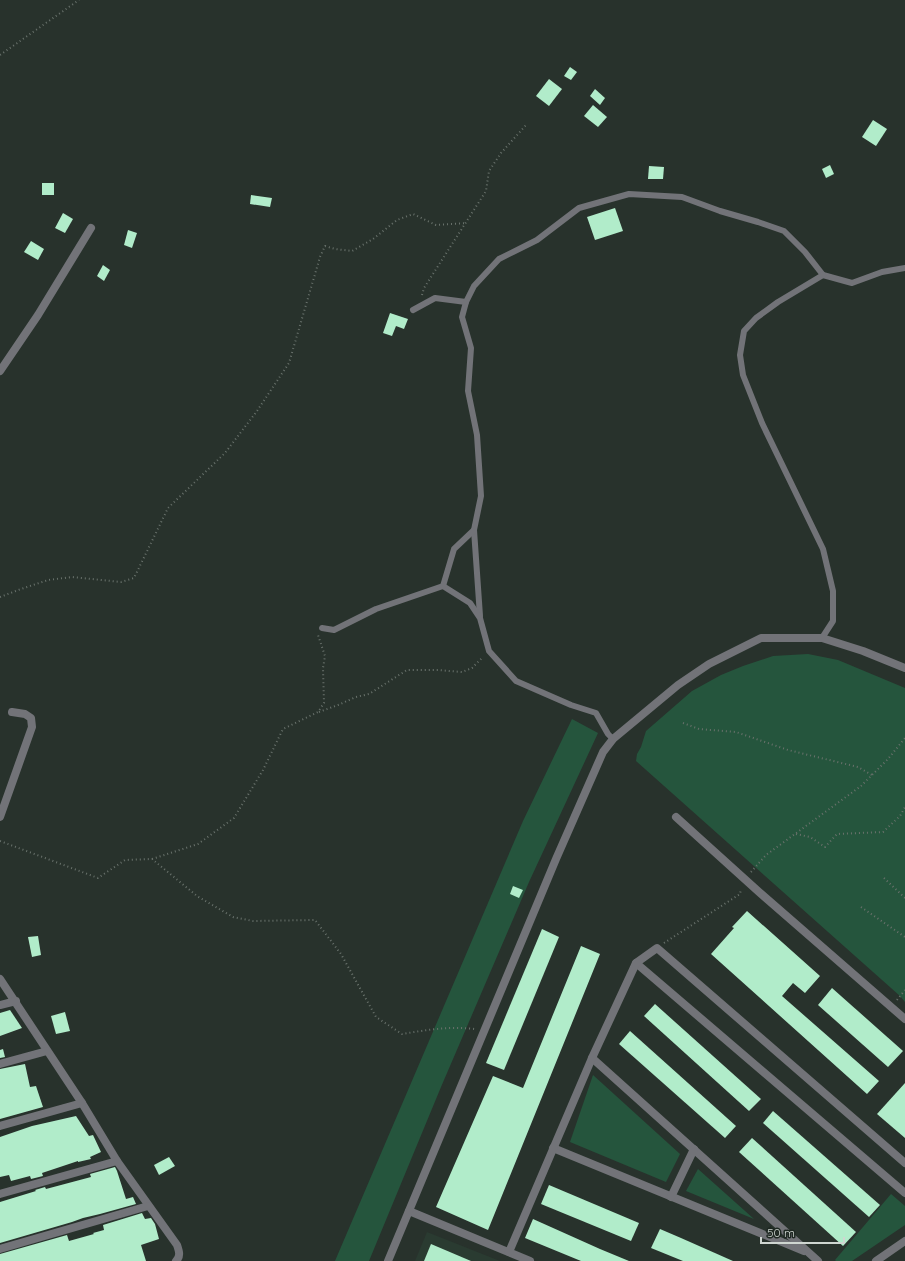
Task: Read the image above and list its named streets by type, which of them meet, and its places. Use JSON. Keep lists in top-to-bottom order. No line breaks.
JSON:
{"scale_bar":"50 m"}
